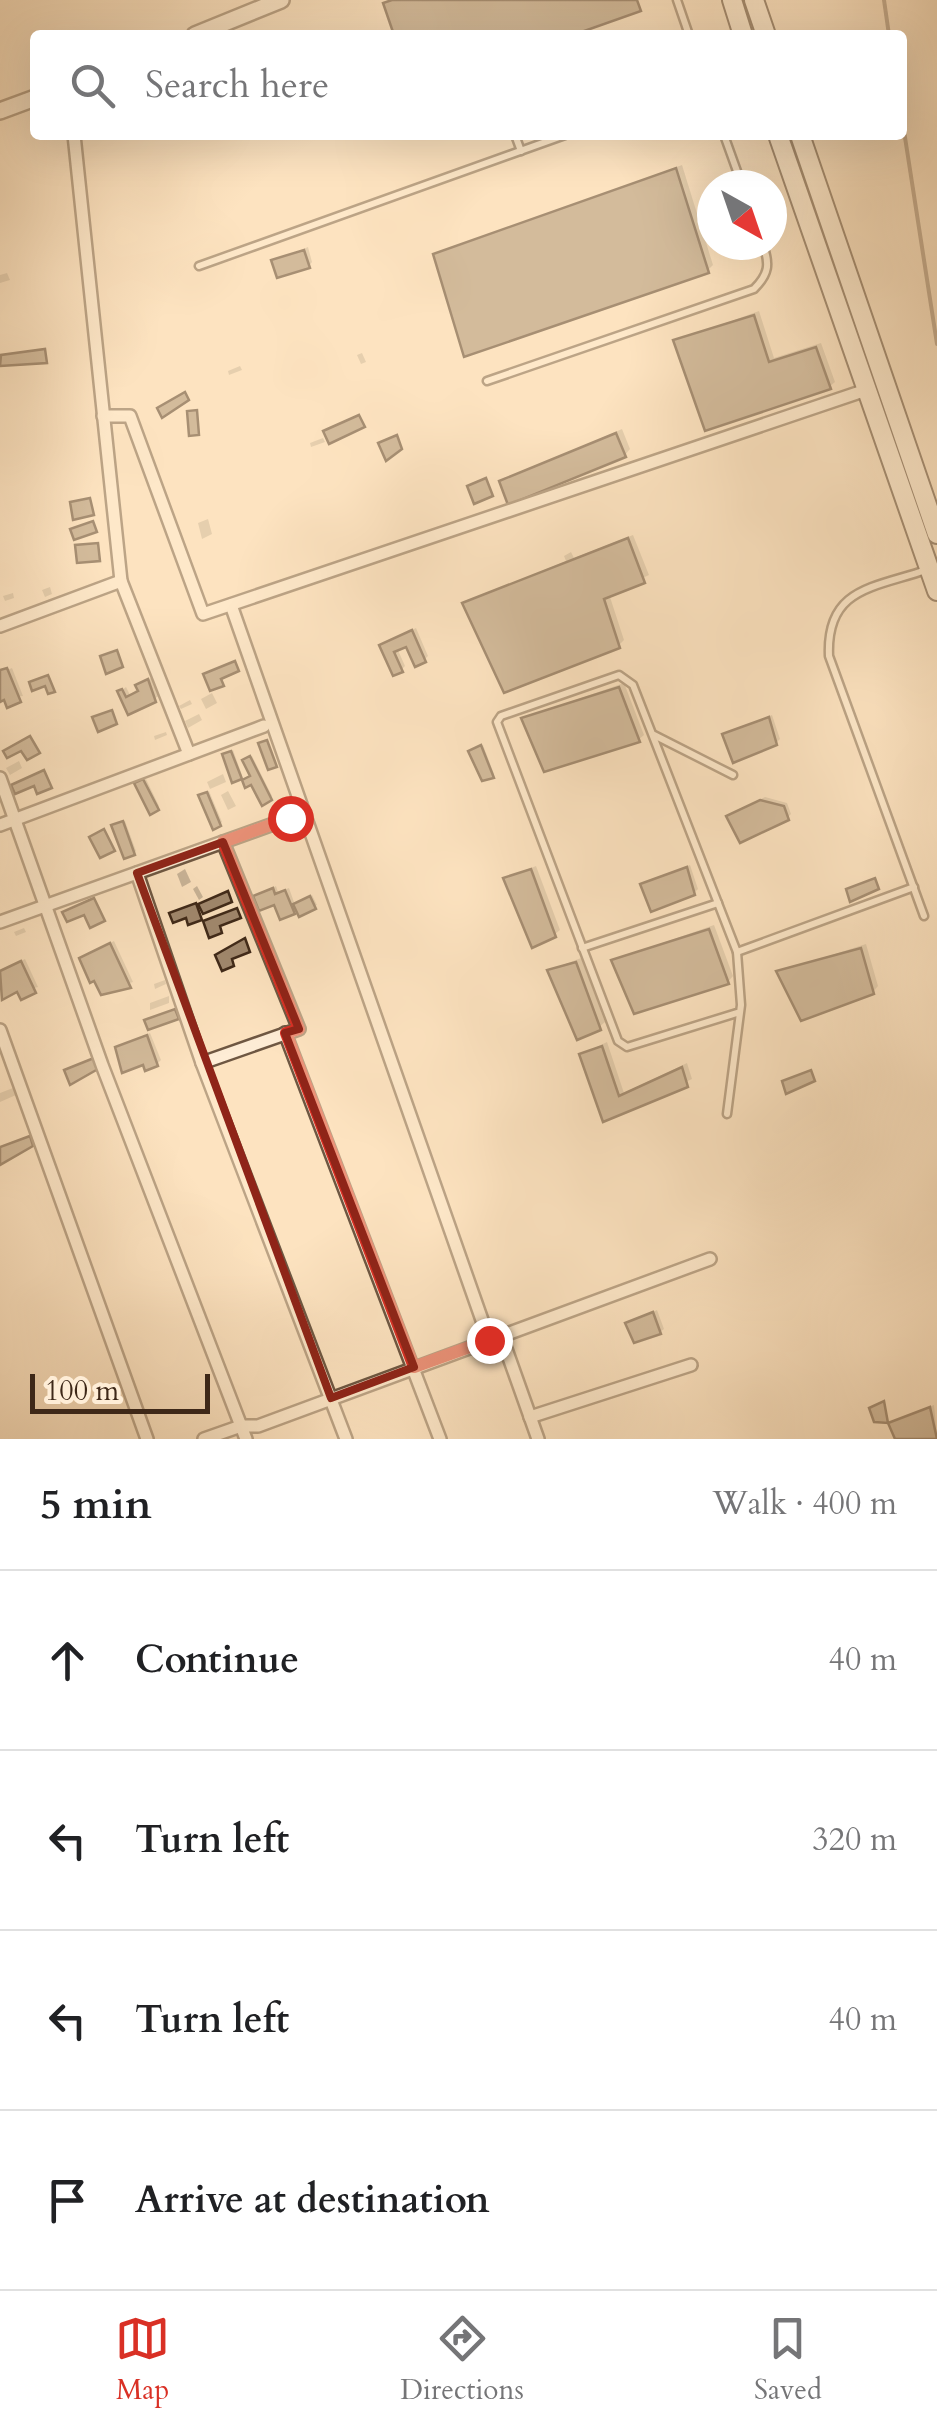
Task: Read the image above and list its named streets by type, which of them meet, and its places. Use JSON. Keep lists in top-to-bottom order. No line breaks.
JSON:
{"scale_bar":"100 m","north":"bottom right","page":{"search":"Search here","scale":"100 m","heading":["5 min","Walk · 400 m"],"list":[["Continue","40 m"],["Turn left","320 m"],["Turn left","40 m"],"Arrive at destination"],"nav":["Map","Directions","Saved"]}}
